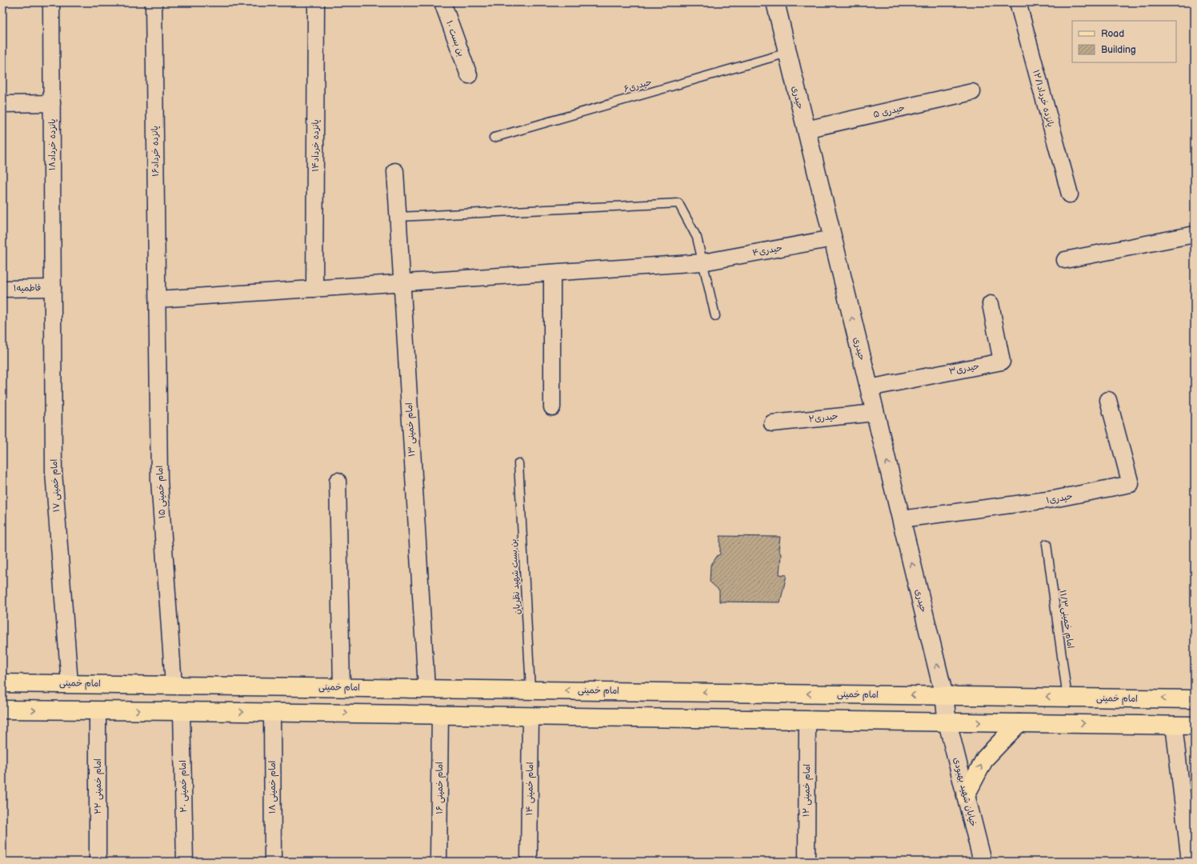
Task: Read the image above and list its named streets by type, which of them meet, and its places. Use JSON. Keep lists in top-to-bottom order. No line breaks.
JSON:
{"streets":{"main road":["حیدری","امام خمینی","خیابان شهید بهبودی"],"street":["بن بست ۱۰","پانزده خرداد۱۲/۱","حیدری ۵","پانزده خرداد۱۸","پانزده خرداد۱۴","پانزده خرداد۱۶","حیدری۴","فاطمیه۱","حیدری۳","حیدری۲","امام خمینی ۱۳","امام خمینی ۱۷","امام خمینی ۱۵","حیدری۱","امام خمینی ۲۲","امام خمینی ۲۰","امام خمینی ۱۸","امام خمینی ۱۶","امام خمینی ۱۴","امام خمینی ۱۲"],"lane":["حیدری۶","بن بست شهید نظریان","امام خمینی۱۱/۳"]},"crossings":[["حیدری۶","حیدری"],["حیدری","حیدری ۵"],["حیدری","حیدری۴"],["حیدری","حیدری۳"],["حیدری","حیدری۲"],["حیدری","حیدری۱"],["حیدری","امام خمینی"],["حیدری","خیابان شهید بهبودی"],["پانزده خرداد۱۸","فاطمیه۱"],["پانزده خرداد۱۸","امام خمینی ۱۷"],["پانزده خرداد۱۴","حیدری۴"],["پانزده خرداد۱۶","حیدری۴"],["پانزده خرداد۱۶","امام خمینی ۱۵"],["حیدری۴","امام خمینی ۱۳"],["حیدری۴","امام خمینی ۱۵"],["فاطمیه۱","امام خمینی ۱۷"],["امام خمینی ۱۳","امام خمینی"],["امام خمینی ۱۷","امام خمینی"],["امام خمینی ۱۵","امام خمینی"],["بن بست شهید نظریان","امام خمینی"],["امام خمینی۱۱/۳","امام خمینی"]],"one_way":["حیدری"],"legend":["Road","Building"]}
